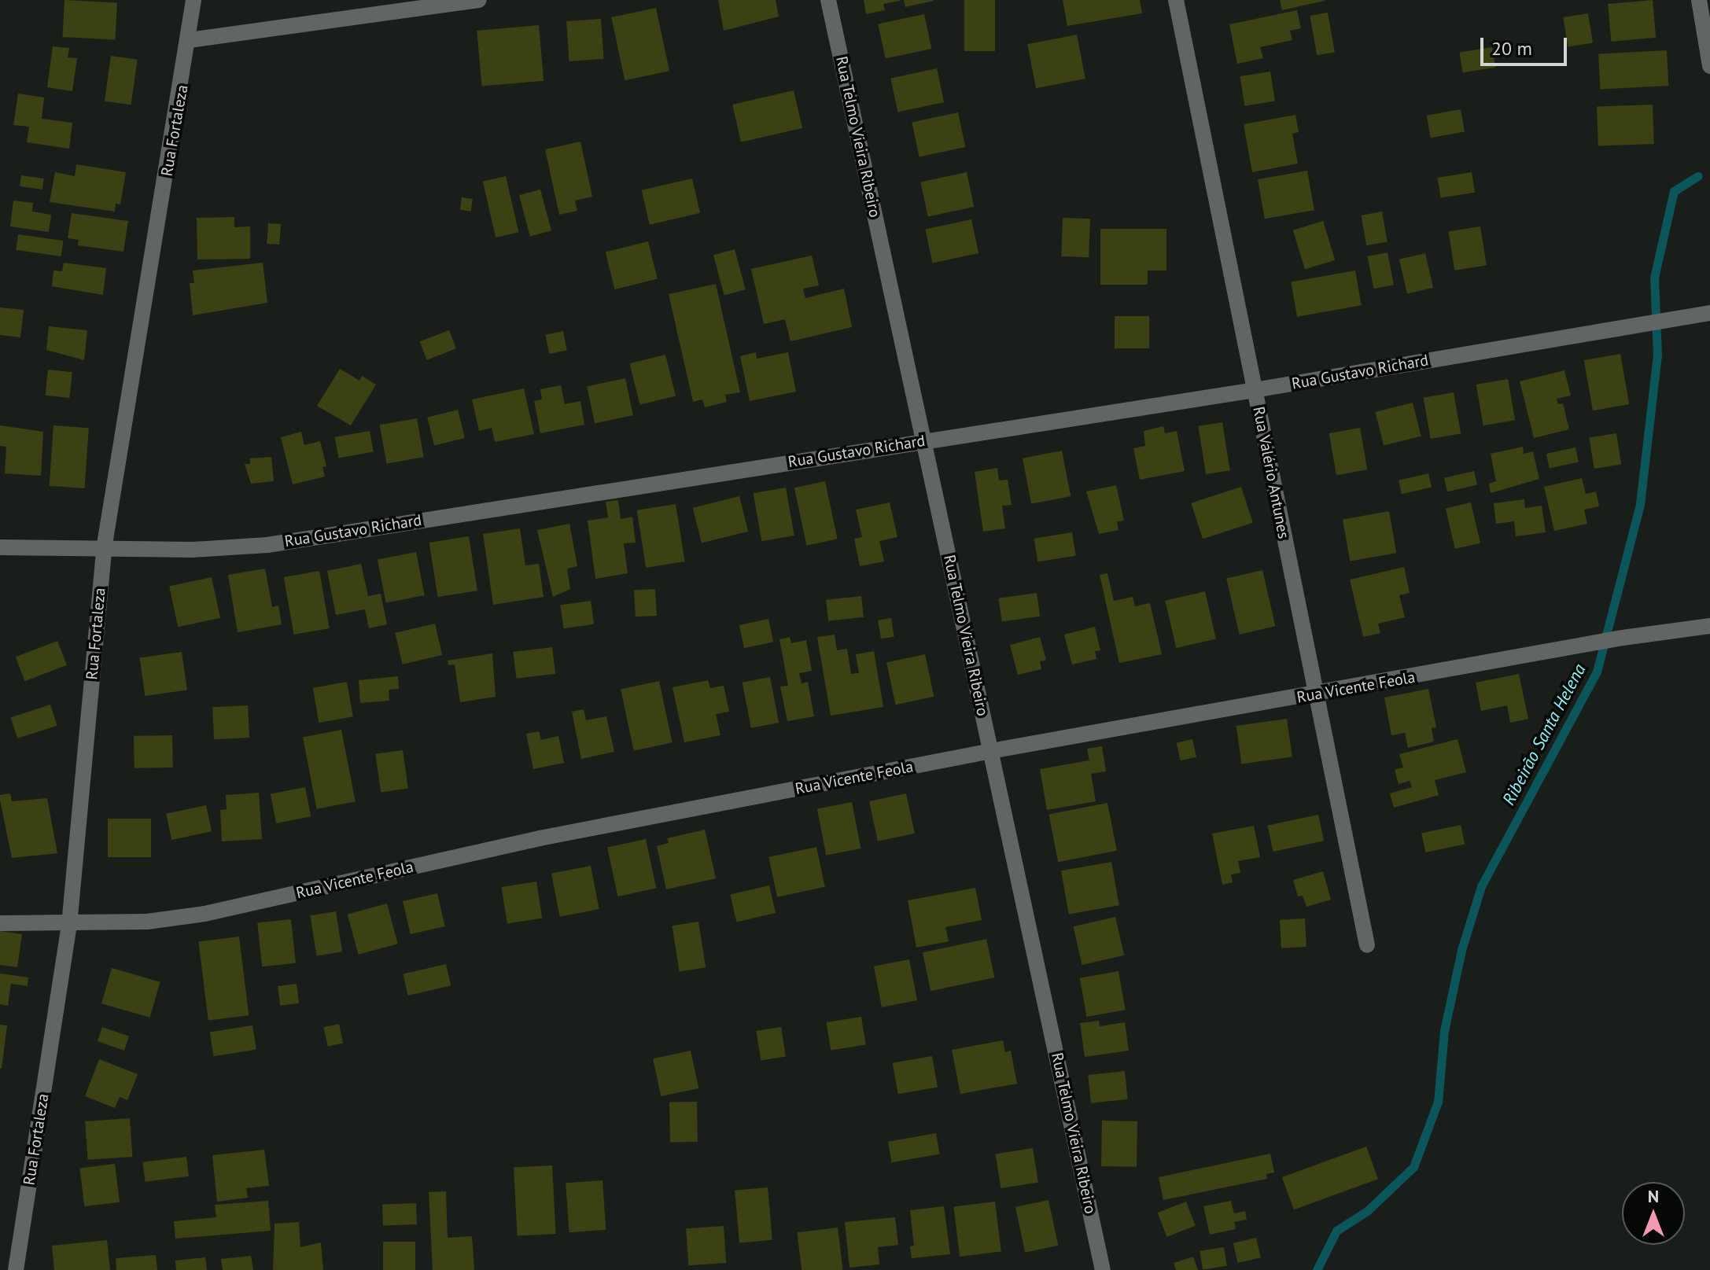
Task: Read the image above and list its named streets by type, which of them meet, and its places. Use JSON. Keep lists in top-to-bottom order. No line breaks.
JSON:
{"streets":{"street":["Rua Fortaleza","Rua Telmo Vieira Ribeiro","Rua Gustavo Richard","Rua Valério Antunes","Rua Vicente Feola"]},"crossings":[["Rua Fortaleza","Rua Gustavo Richard"],["Rua Fortaleza","Rua Vicente Feola"],["Rua Telmo Vieira Ribeiro","Rua Gustavo Richard"],["Rua Telmo Vieira Ribeiro","Rua Vicente Feola"],["Rua Gustavo Richard","Rua Valério Antunes"],["Rua Valério Antunes","Rua Vicente Feola"]],"water":["Ribeirão Santa Helena"],"scale_bar":"20 m","north":"top"}
